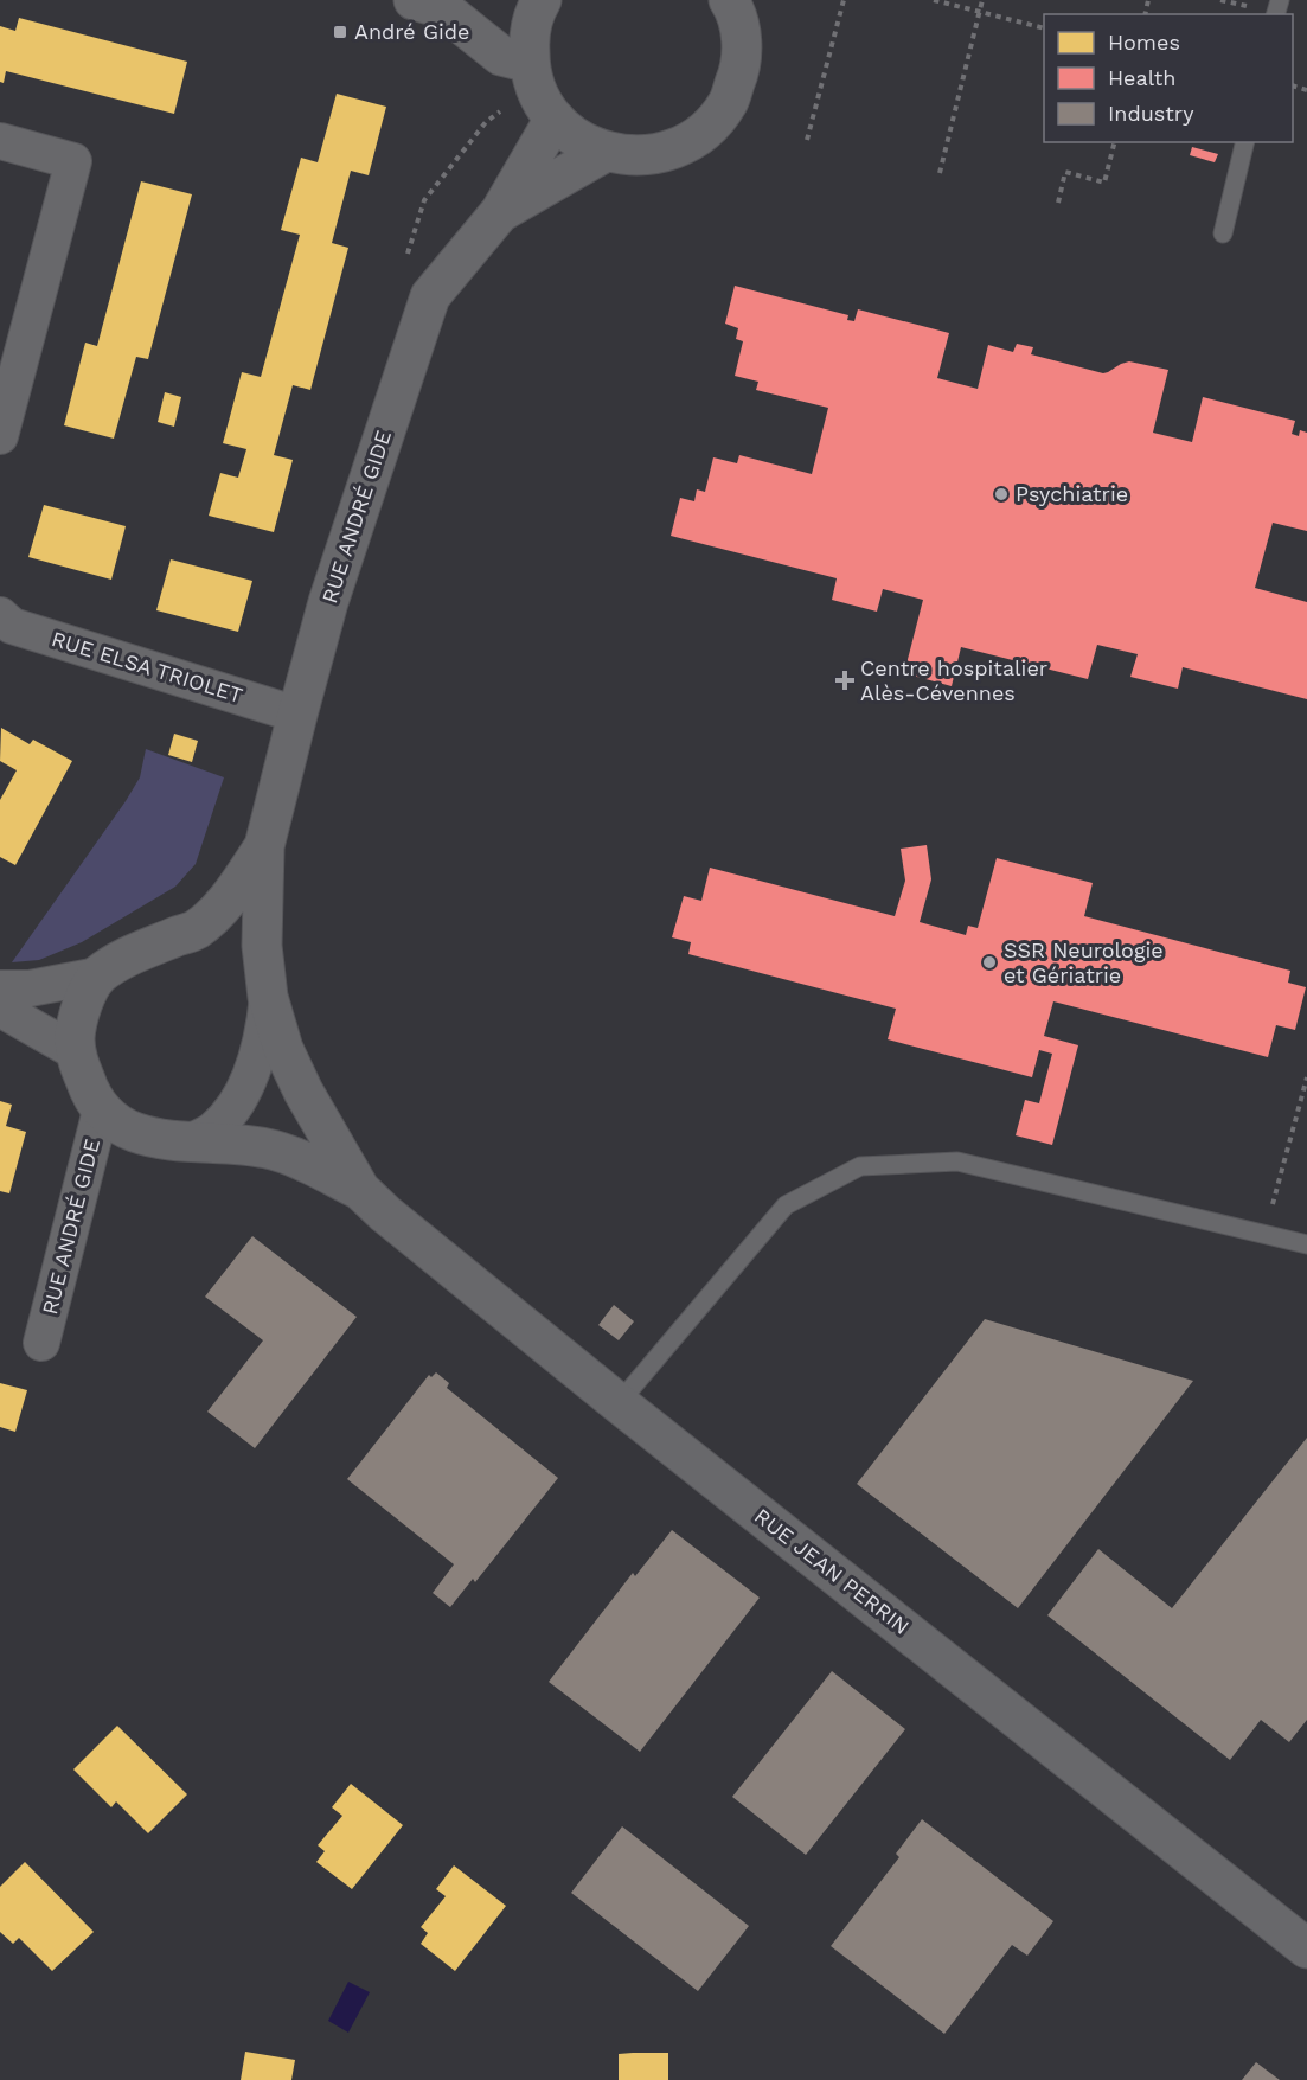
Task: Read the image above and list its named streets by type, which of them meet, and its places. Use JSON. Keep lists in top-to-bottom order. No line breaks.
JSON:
{"streets":{"street":["RUE ANDRÉ GIDE","RUE ELSA TRIOLET","RUE JEAN PERRIN"]},"crossings":[["RUE ANDRÉ GIDE","RUE ELSA TRIOLET"]],"places":{"transit":["André Gide"],"other":["Psychiatrie","SSR Neurologie et Gériatrie"],"health":["Centre hospitalier Alès-Cévennes"]},"legend":["Homes","Health","Industry"]}
